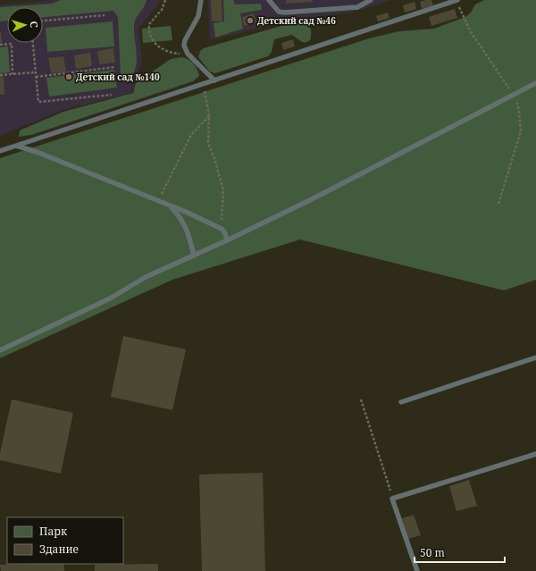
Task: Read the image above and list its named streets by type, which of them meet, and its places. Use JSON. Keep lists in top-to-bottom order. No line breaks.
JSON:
{"places":["Детский сад №46","Детский сад №140"],"legend":["Парк","Здание"],"scale_bar":"50 m","north":"right"}
